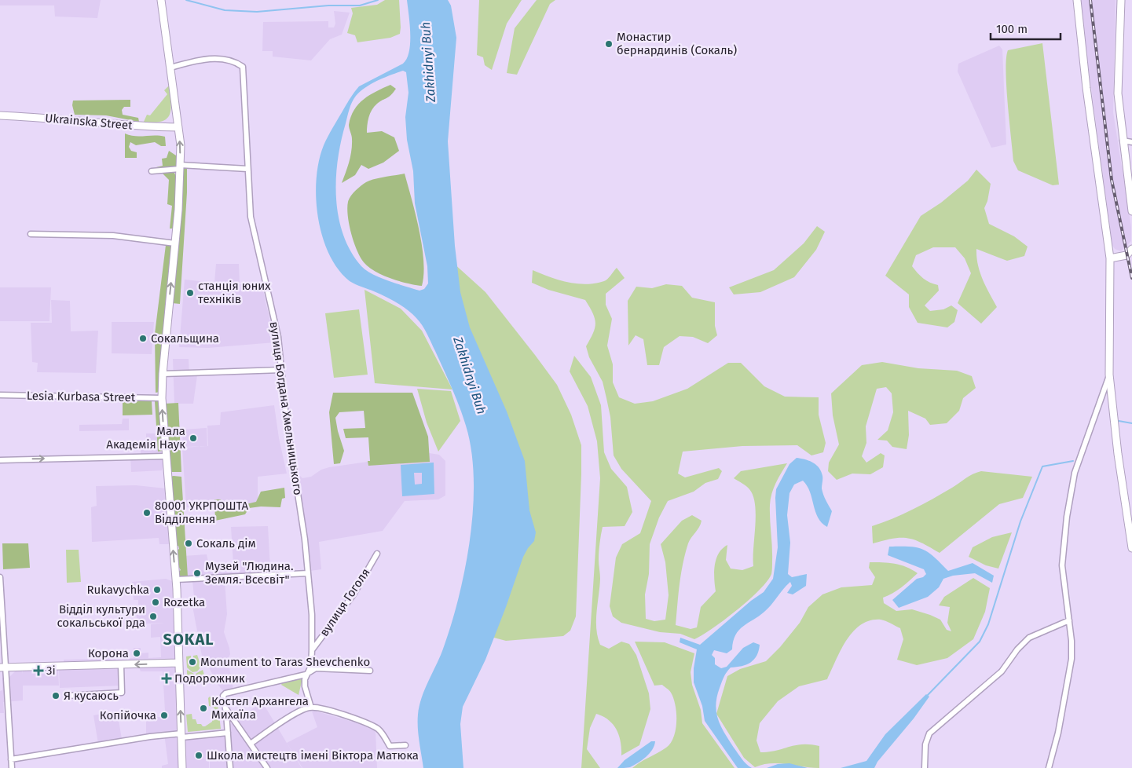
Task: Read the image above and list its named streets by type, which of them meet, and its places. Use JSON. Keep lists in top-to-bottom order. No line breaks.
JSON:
{"streets":{"street":["Ukrainska Street","Lesia Kurbasa Street","вулиця Богдана Хмельницького","вулиця Гоголя"]},"crossings":[["вулиця Богдана Хмельницького","вулиця Гоголя"]],"districts":["SOKAL"],"water":["Zakhidnyi Buh"],"places":{"other":["Монастир бернардинів (Сокаль)","станція юних техніків","Сокальщина","Мала Академія Наук","80001 УКРПОШТА Відділення","Сокаль дім","Музей \"Людина. Земля. Всесвіт\"","Rukavychka","Rozetka","Відділ культури сокальської рда","Корона","Monument to Taras Shevchenko","Я кусаюсь","Костел Архангела Михаїла","Копійочка","Школа мистецтв імені Віктора Матюка"],"health":["3і","Подорожник"]},"scale_bar":"100 m"}
